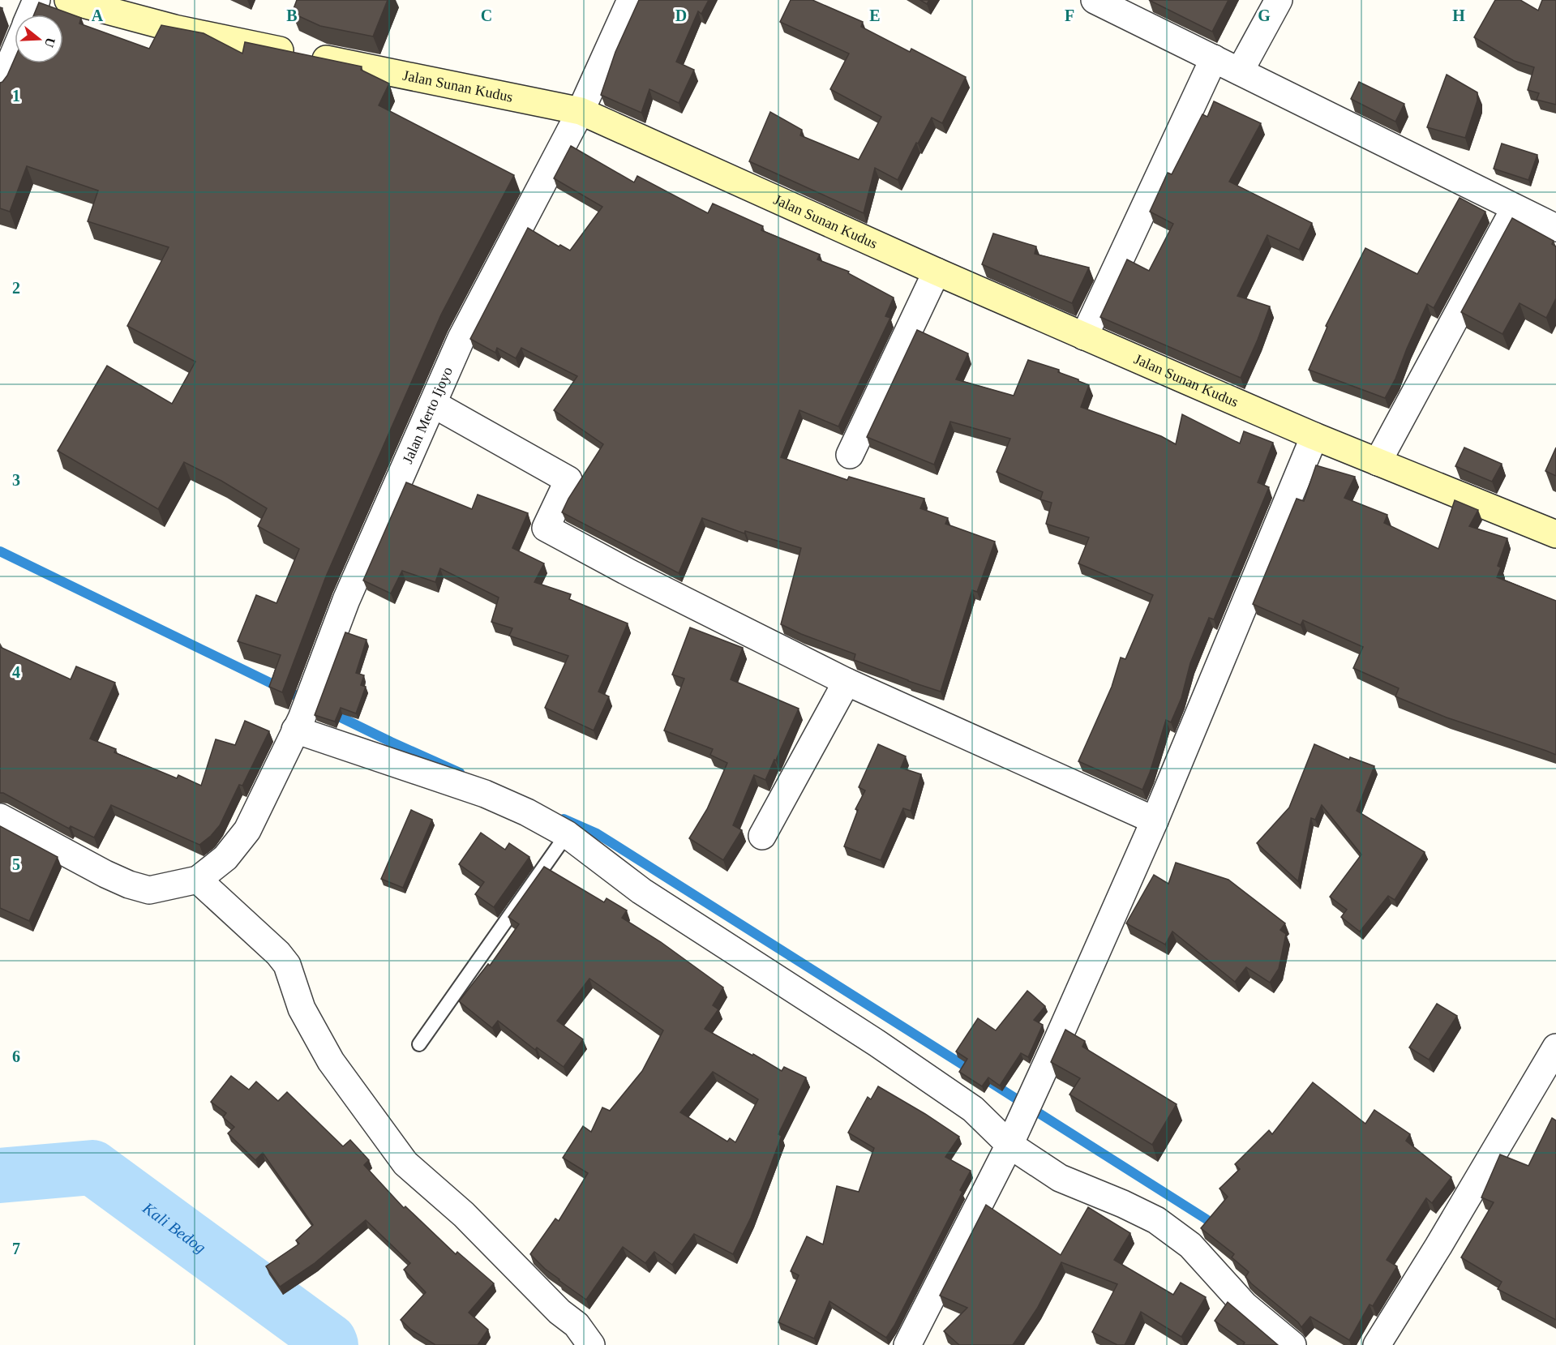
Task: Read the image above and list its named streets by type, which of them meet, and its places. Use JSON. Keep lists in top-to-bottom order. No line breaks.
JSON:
{"streets":{"street":["Jalan Sunan Kudus","Jalan Merto Ijoyo"]},"crossings":[["Jalan Sunan Kudus","Jalan Merto Ijoyo"]],"water":["Kali Bedog"],"north":"right","grid":{"columns":["A","B","C","D","E","F","G","H"],"rows":["1","2","3","4","5","6","7"]}}
